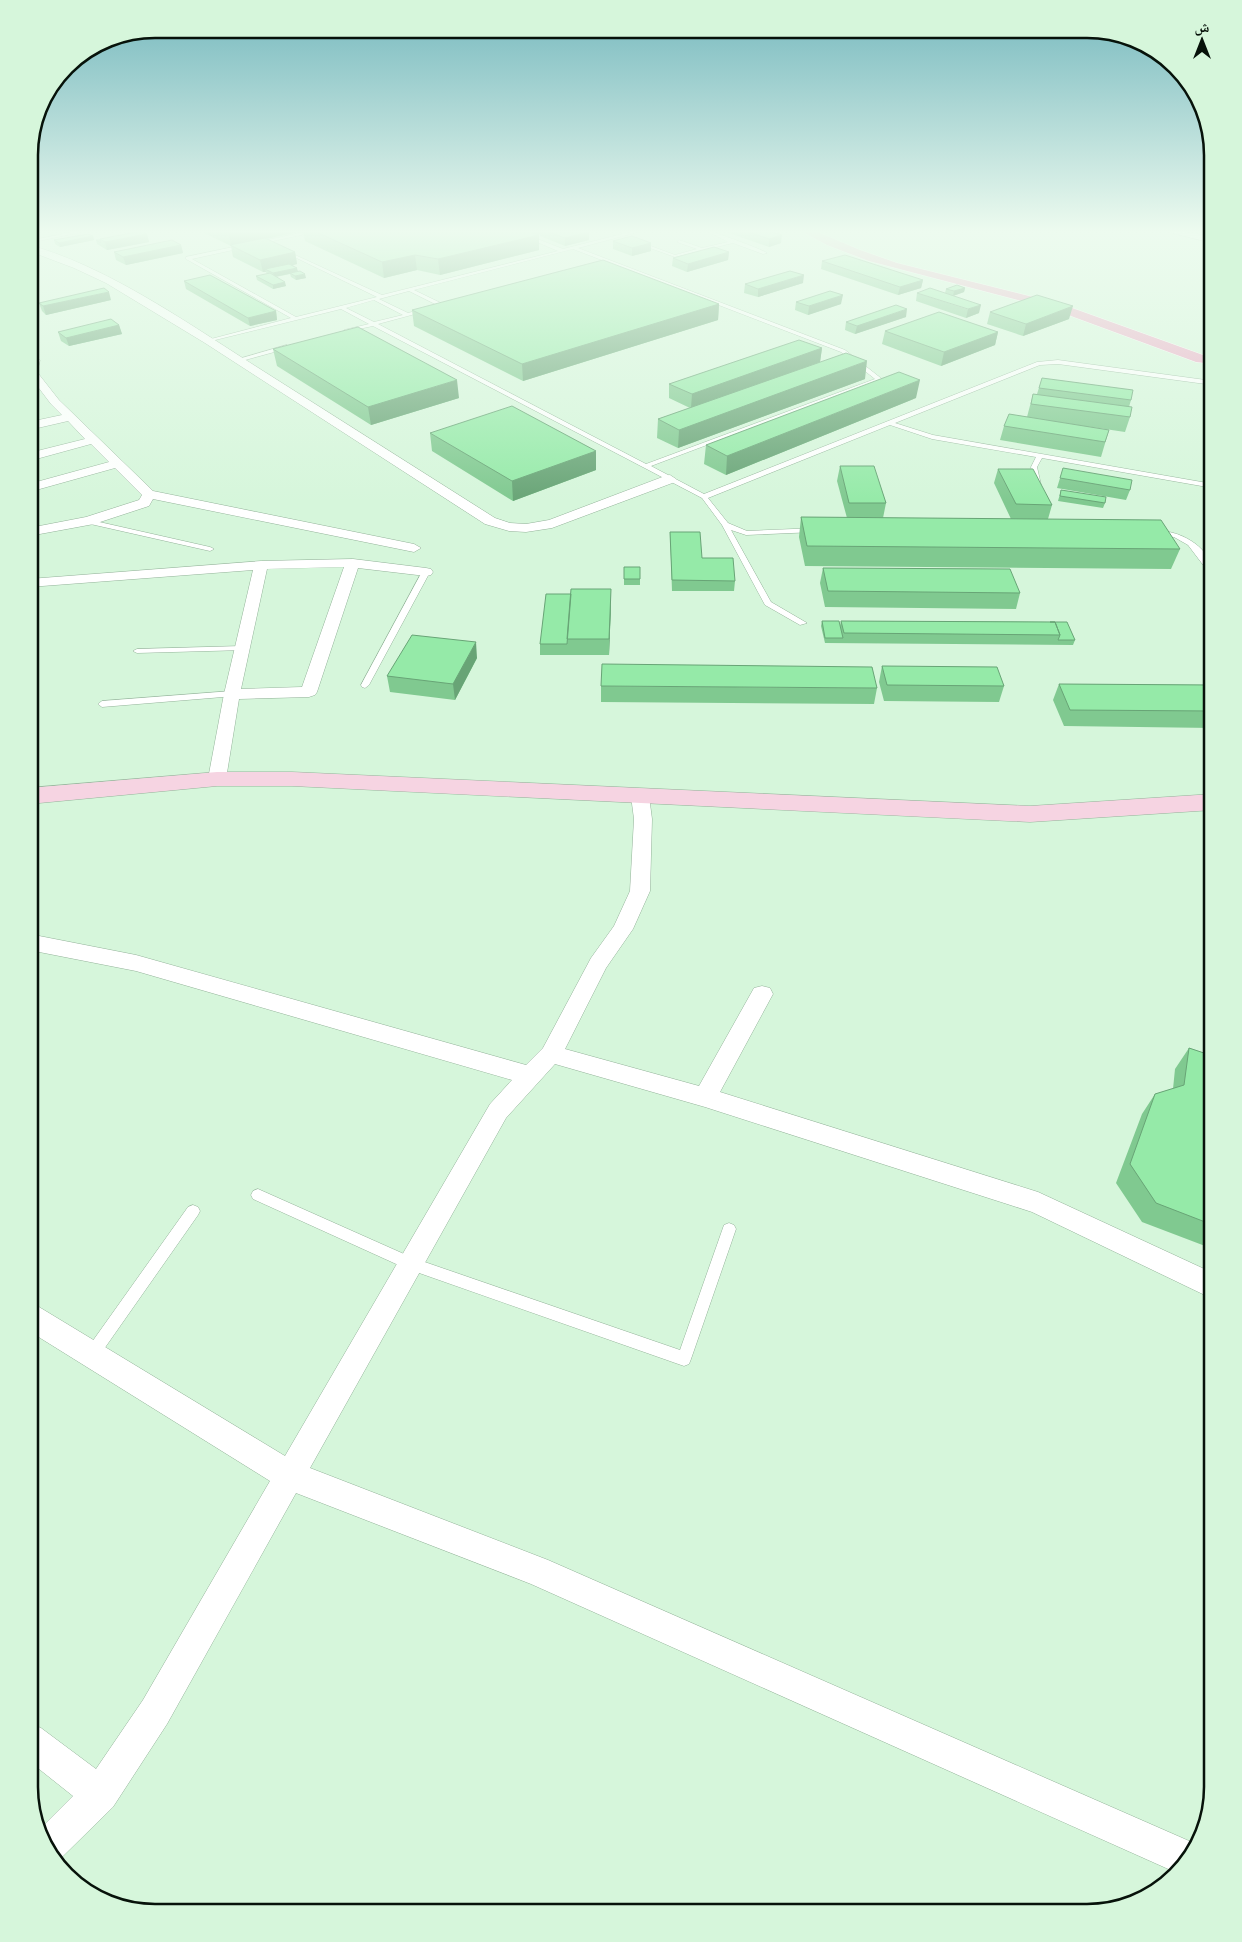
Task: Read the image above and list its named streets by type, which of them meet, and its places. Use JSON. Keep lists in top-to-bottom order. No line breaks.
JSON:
{"north":"top"}
